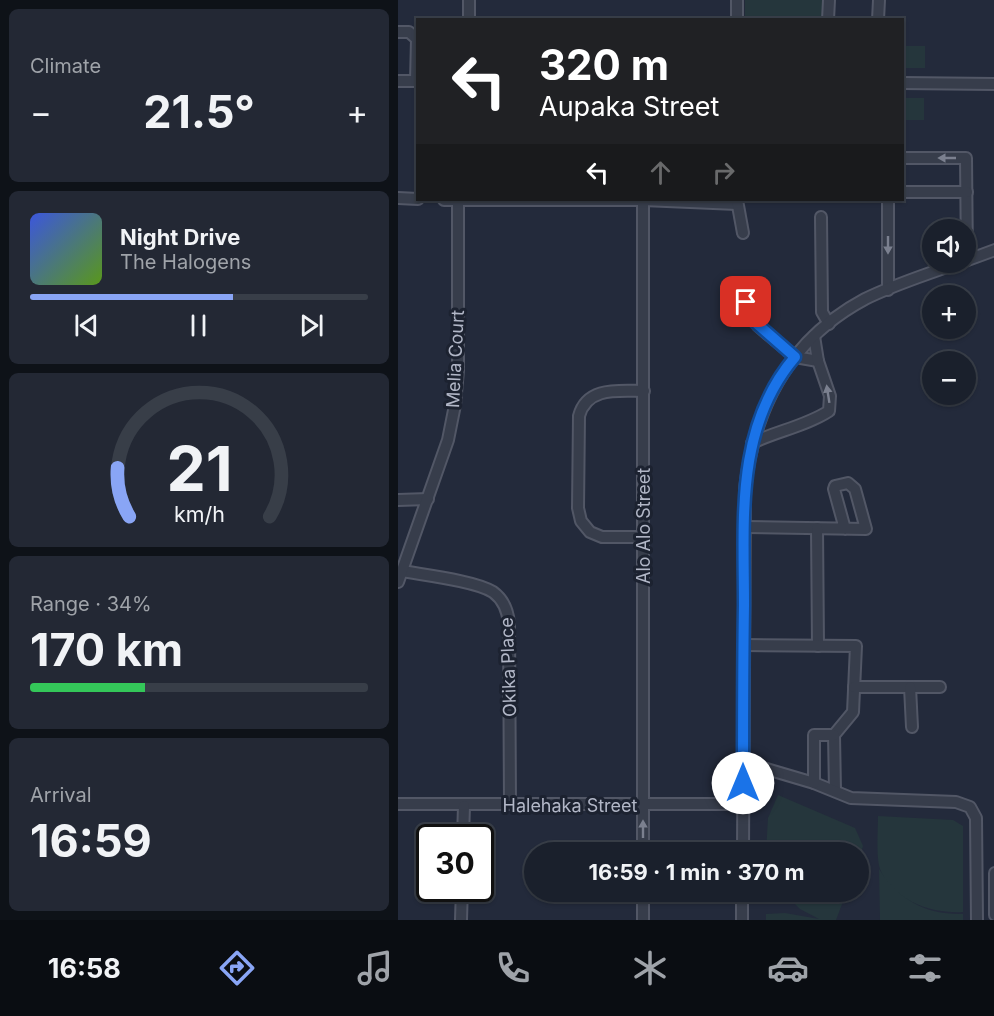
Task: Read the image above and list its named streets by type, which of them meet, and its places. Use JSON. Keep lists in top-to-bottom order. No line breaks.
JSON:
{"streets":{"street":["Melia Court","Alo Alo Street","Okika Place","Halehaka Street"]},"crossings":[["Melia Court","Okika Place"],["Alo Alo Street","Halehaka Street"],["Okika Place","Halehaka Street"]],"page":{"tile":["Climate",["Range · 34%","170 km"],["Arrival","16:59"]],"turn":["320 m","Aupaka Street"],"heat":["−","21.5°","+"],"song":["Night Drive","The Halogens"],"map_buttons":["+","−"],"limit":"30","trip":"16:59 · 1 min · 370 m","tabs":"16:58","gauge":["21","km/h"]}}
